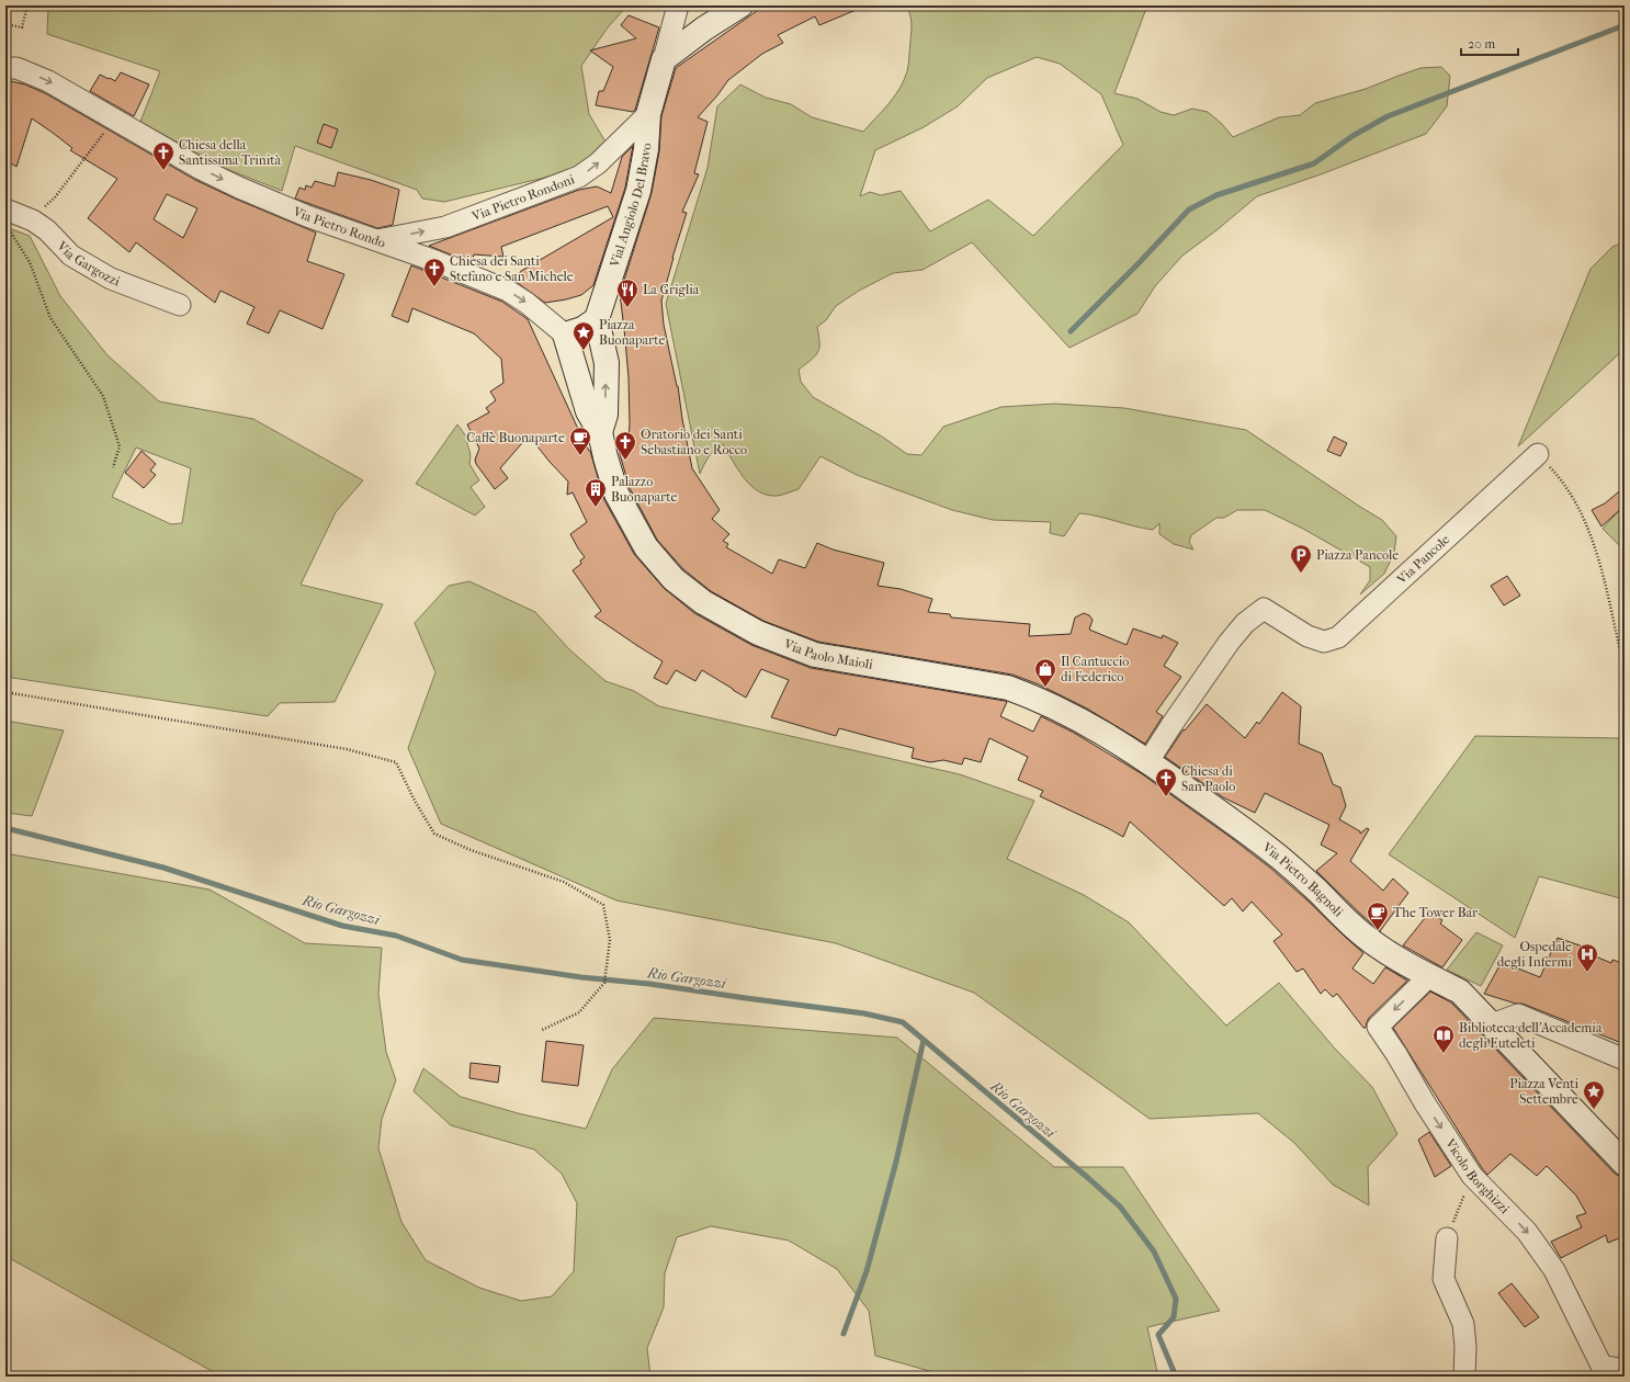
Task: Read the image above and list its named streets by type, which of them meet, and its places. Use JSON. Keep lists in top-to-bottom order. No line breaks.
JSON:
{"streets":{"street":["Via Pietro Rondoni","Vial Angiolo Del Bravo","Via Pietro Rondo","Via Gargozzi","Via Pancole","Via Paolo Maioli","Via Pietro Bagnoli","Vicolo Borghizzi"]},"crossings":[["Via Pietro Rondoni","Vial Angiolo Del Bravo"],["Via Pietro Rondoni","Via Pietro Rondo"],["Via Pancole","Via Paolo Maioli"],["Via Pancole","Via Pietro Bagnoli"],["Via Paolo Maioli","Via Pietro Bagnoli"],["Via Pietro Bagnoli","Vicolo Borghizzi"]],"one_way":["Via Pietro Rondoni","Via Pietro Rondo","Vicolo Borghizzi"],"water":["Rio Gargozzi"],"places":{"church":["Chiesa della Santissima Trinità","Chiesa dei Santi Stefano e San Michele","Oratorio dei Santi Sebastiano e Rocco","Chiesa di San Paolo"],"restaurant":["La Griglia"],"place":["Piazza Buonaparte","Piazza Venti Settembre"],"cafe":["Caffè Buonaparte","The Tower Bar"],"building":["Palazzo Buonaparte"],"parking":["Piazza Pancole"],"shop":["Il Cantuccio di Federico"],"hospital":["Ospedale degli Infermi"],"library":["Biblioteca dell'Accademia degli Euteleti"]},"scale_bar":"20 m"}
